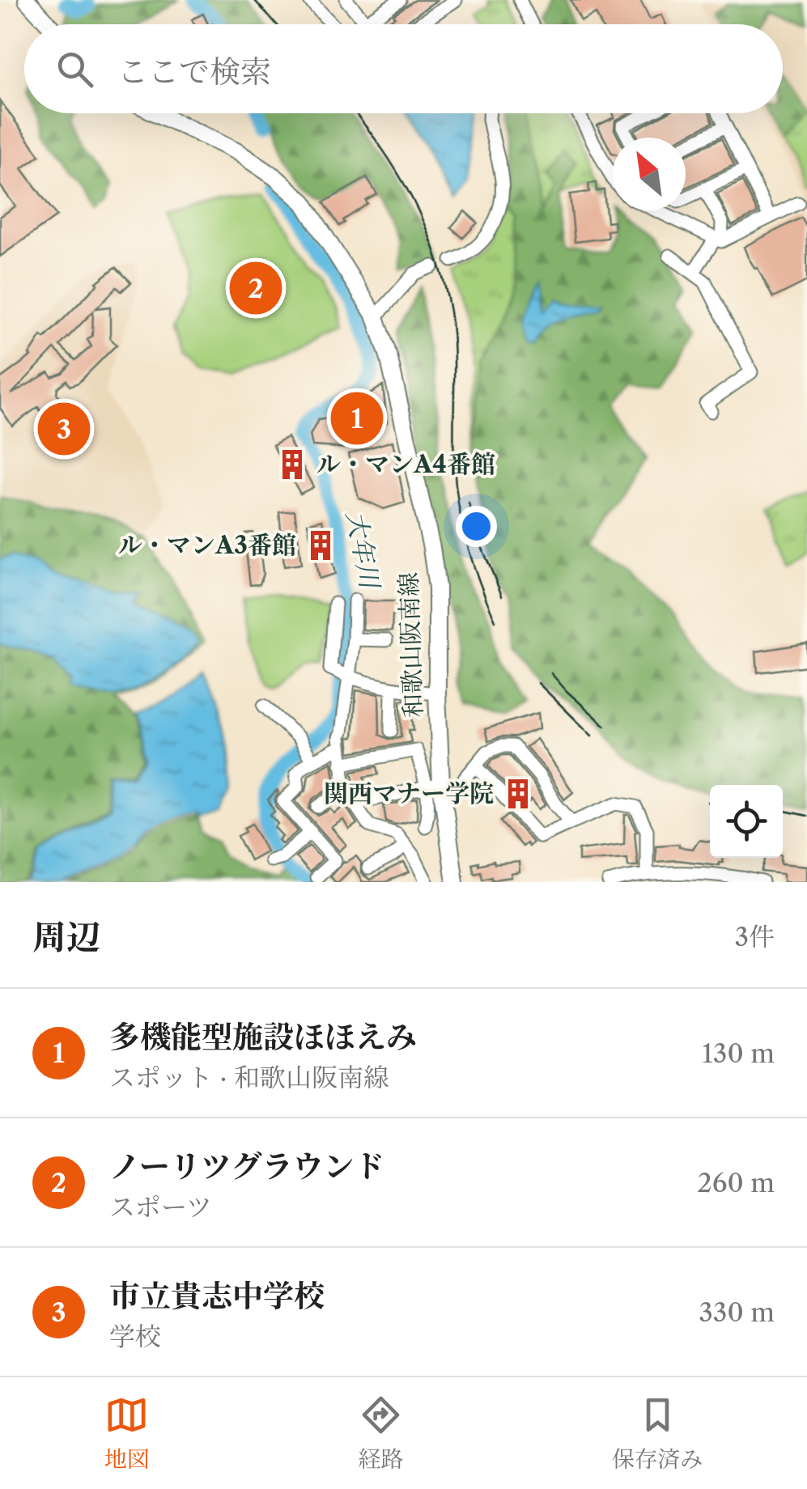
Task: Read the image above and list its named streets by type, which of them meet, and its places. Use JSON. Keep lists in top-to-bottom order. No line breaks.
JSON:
{"streets":{"main road":["和歌山阪南線"]},"water":["大年川"],"places":{"building":["ル・マンA4番館","ル・マンA3番館","関西マナー学院"]},"north":"top left","page":{"search":"ここで検索","pins":["2","1","3"],"heading":["周辺","3件"],"list":[{"mark":"1","name":"多機能型施設ほほえみ","note":"スポット · 和歌山阪南線","value":"130 m"},{"mark":"2","name":"ノーリツグラウンド","note":"スポーツ","value":"260 m"},{"mark":"3","name":"市立貴志中学校","note":"学校","value":"330 m"}],"nav":["地図","経路","保存済み"]}}
